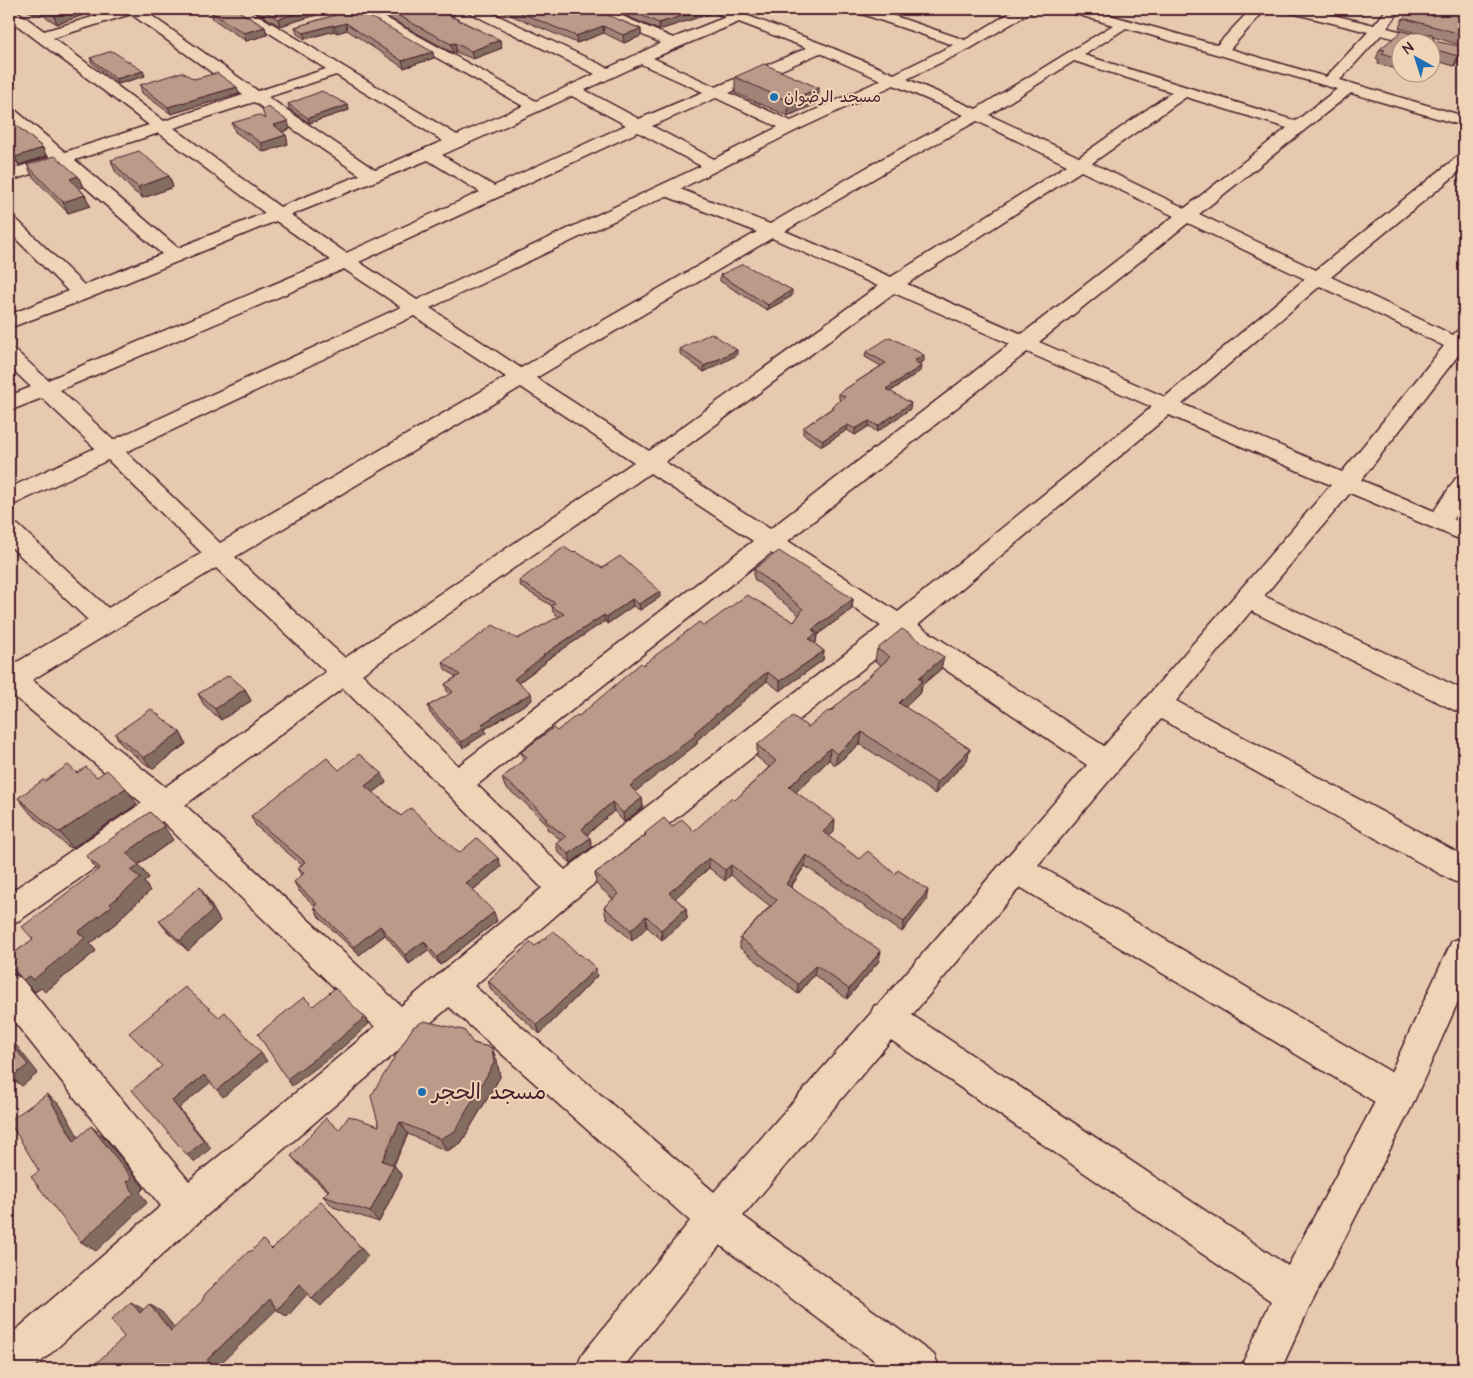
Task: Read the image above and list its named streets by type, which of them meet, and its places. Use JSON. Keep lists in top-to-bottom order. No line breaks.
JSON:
{"places":["مسجد الرضوان","مسجد الحجر"],"north":"top left"}
